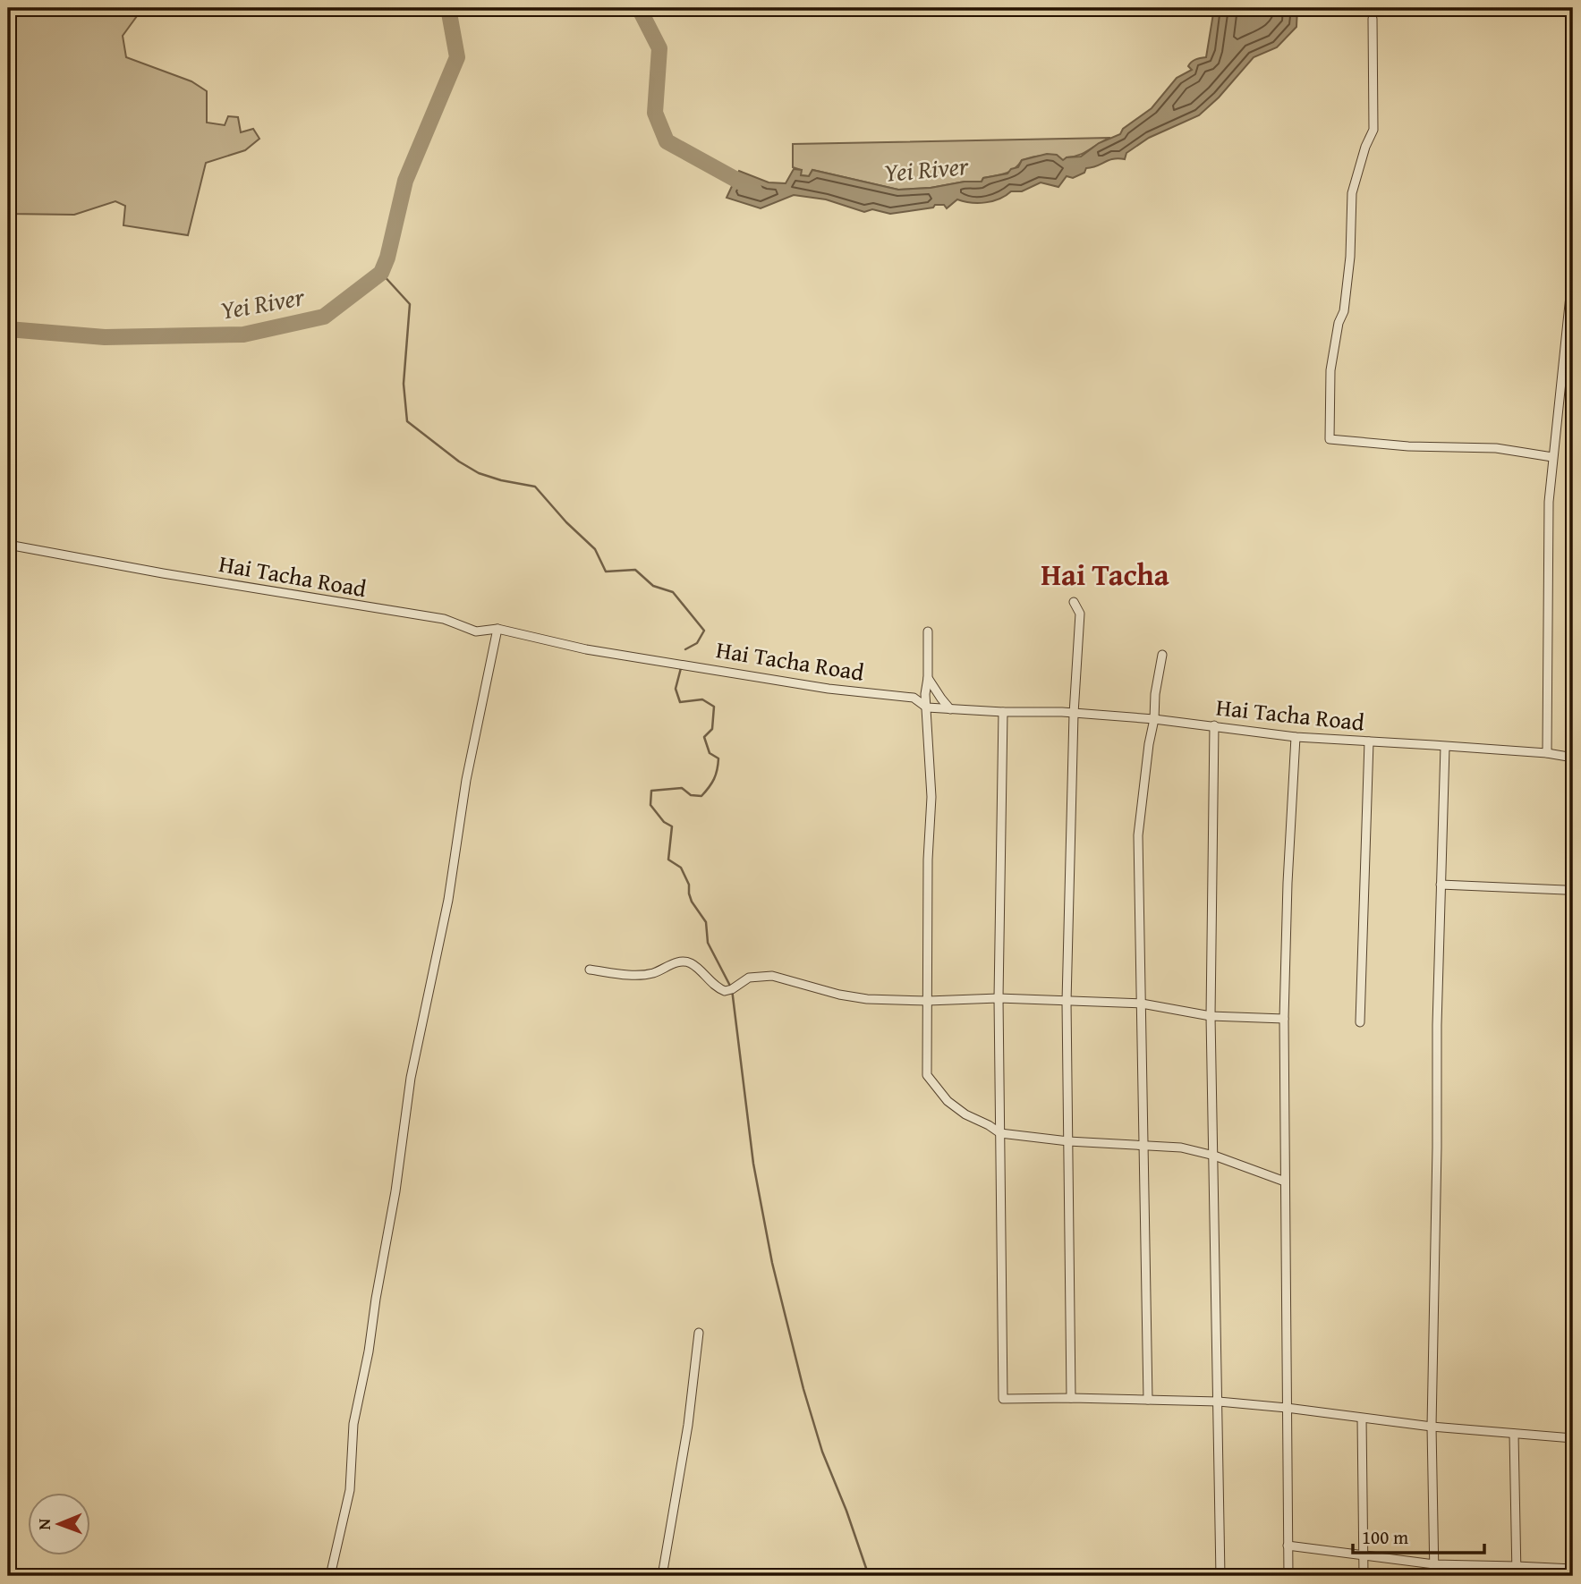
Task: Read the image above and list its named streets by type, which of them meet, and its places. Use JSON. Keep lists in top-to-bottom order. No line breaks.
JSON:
{"streets":{"street":["Hai Tacha Road"]},"districts":["Hai Tacha"],"water":["Yei River"],"scale_bar":"100 m","north":"left"}
